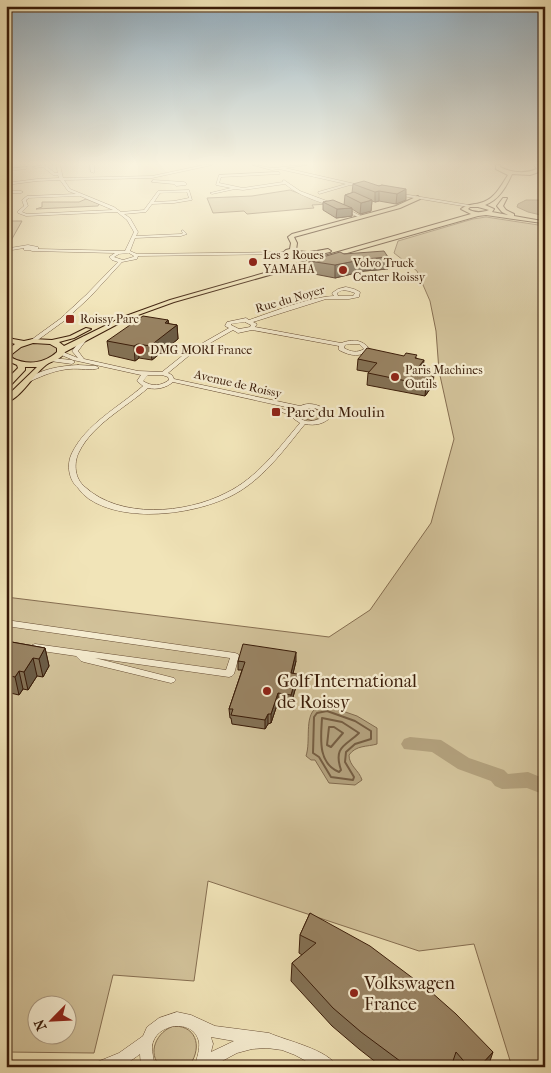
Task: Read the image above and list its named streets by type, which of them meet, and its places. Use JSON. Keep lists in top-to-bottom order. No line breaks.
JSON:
{"streets":{"street":["Rue du Noyer","Avenue de Roissy"]},"places":{"other":["Les 2 Roues YAMAHA","Volvo Truck Center Roissy","DMG MORI France","Paris Machines Outils","Golf International de Roissy","Volkswagen France"],"transit":["Roissy Parc","Parc du Moulin"]},"north":"bottom left"}
